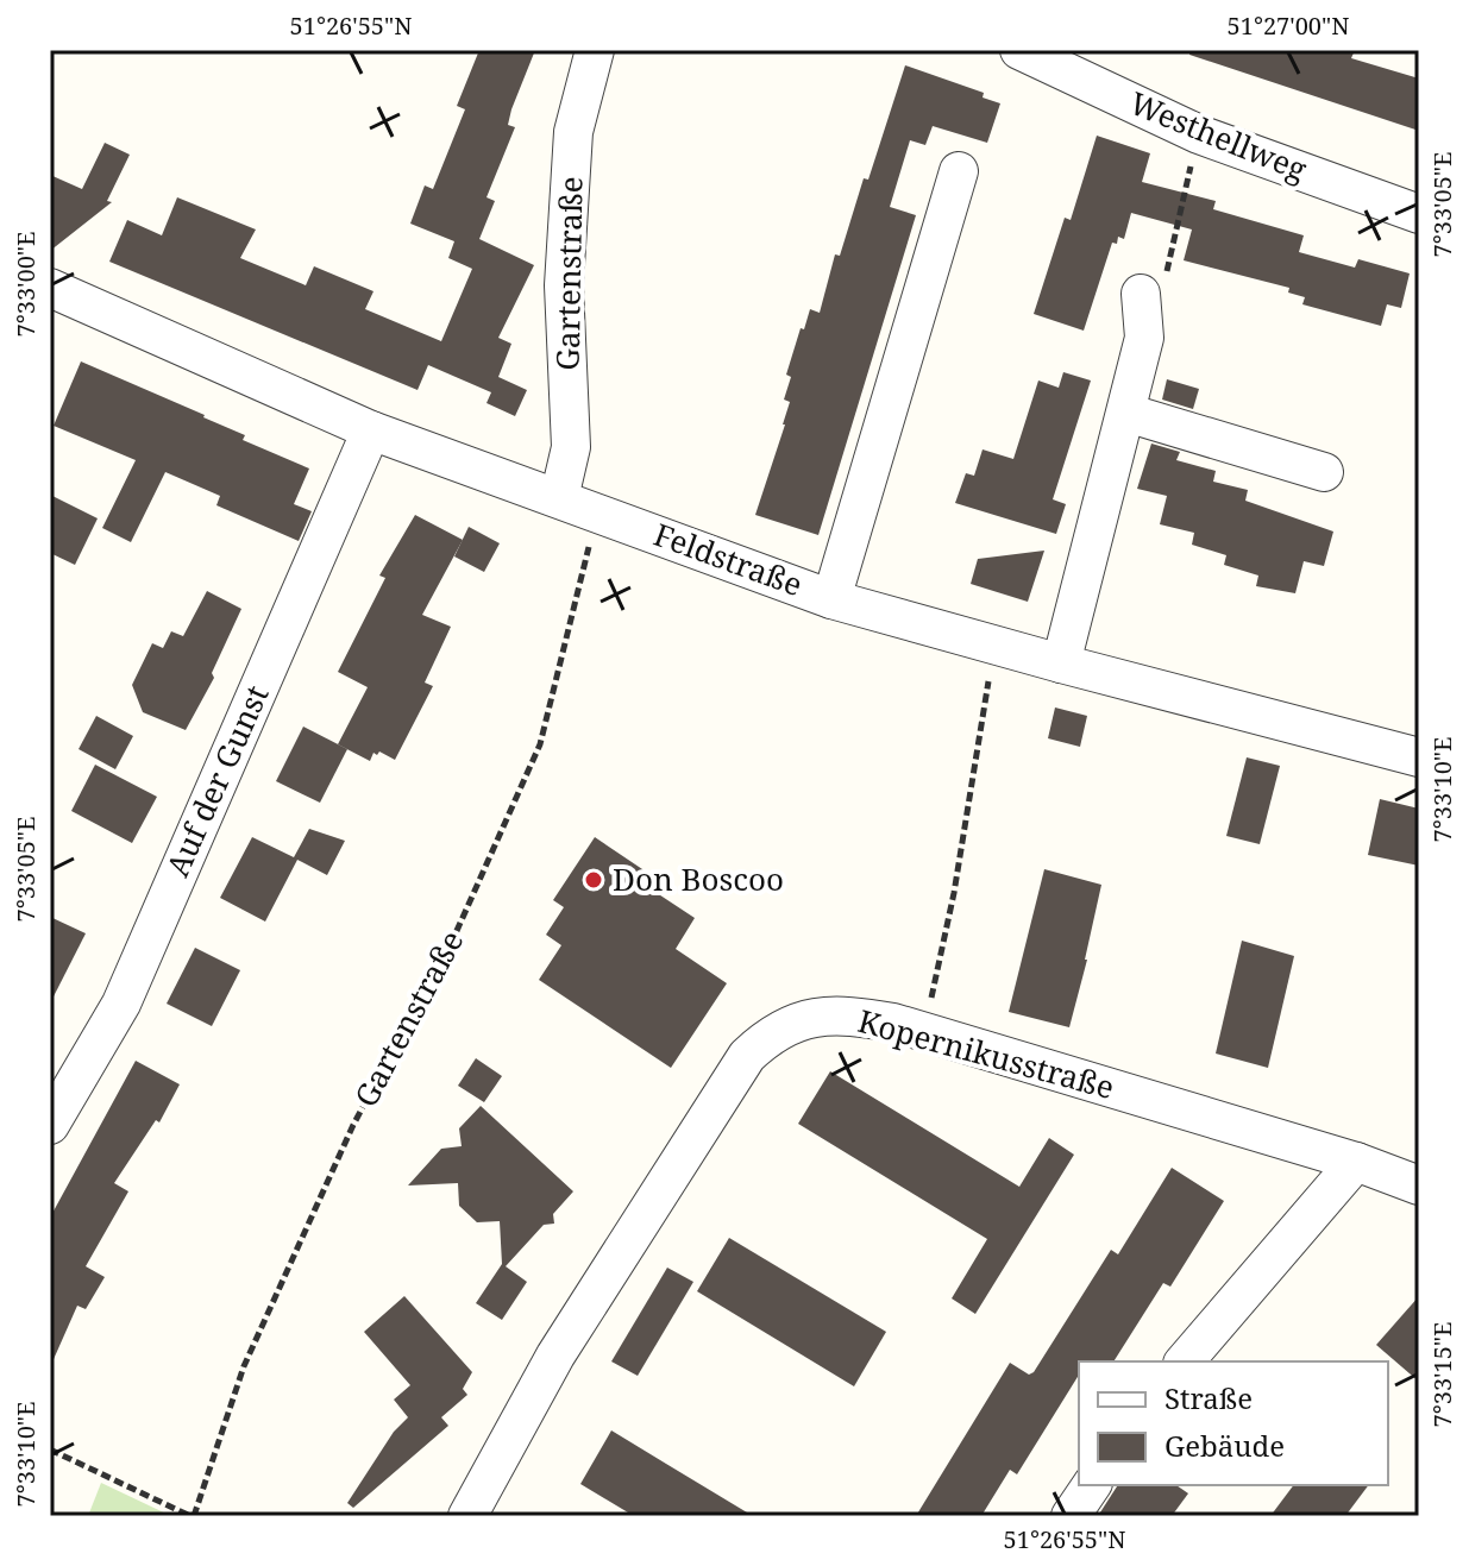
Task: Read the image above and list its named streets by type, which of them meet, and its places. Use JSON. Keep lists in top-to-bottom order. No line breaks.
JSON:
{"streets":{"street":["Westhellweg","Gartenstraße","Feldstraße","Auf der Gunst","Kopernikusstraße"]},"crossings":[["Gartenstraße","Feldstraße"],["Feldstraße","Auf der Gunst"]],"places":["Don Boscoo"],"legend":["Straße","Gebäude"],"coordinates":["51°26'55\"N","51°27'00\"N","7°33'05\"E","7°33'00\"E","7°33'10\"E","7°33'15\"E"]}
